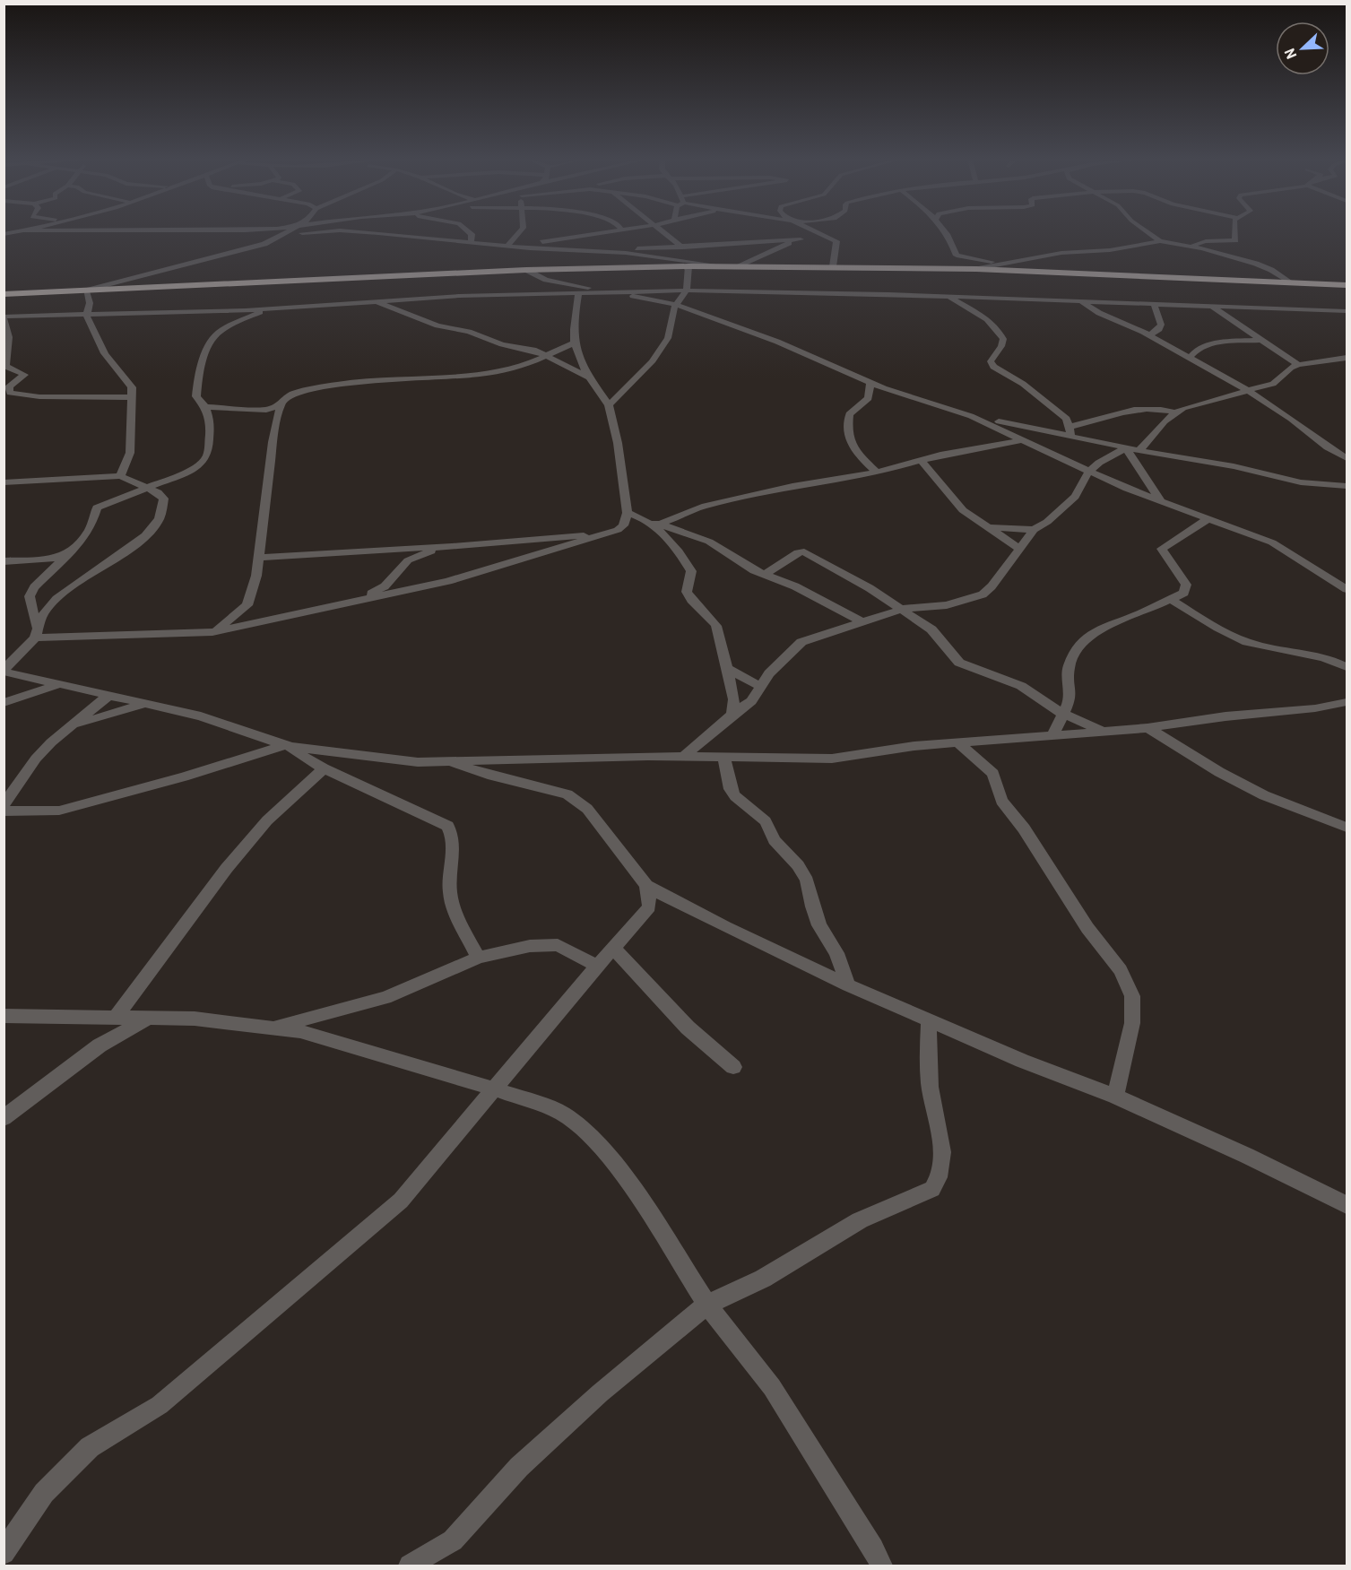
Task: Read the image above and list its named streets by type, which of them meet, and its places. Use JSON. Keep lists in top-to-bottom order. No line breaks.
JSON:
{"north":"bottom left"}
